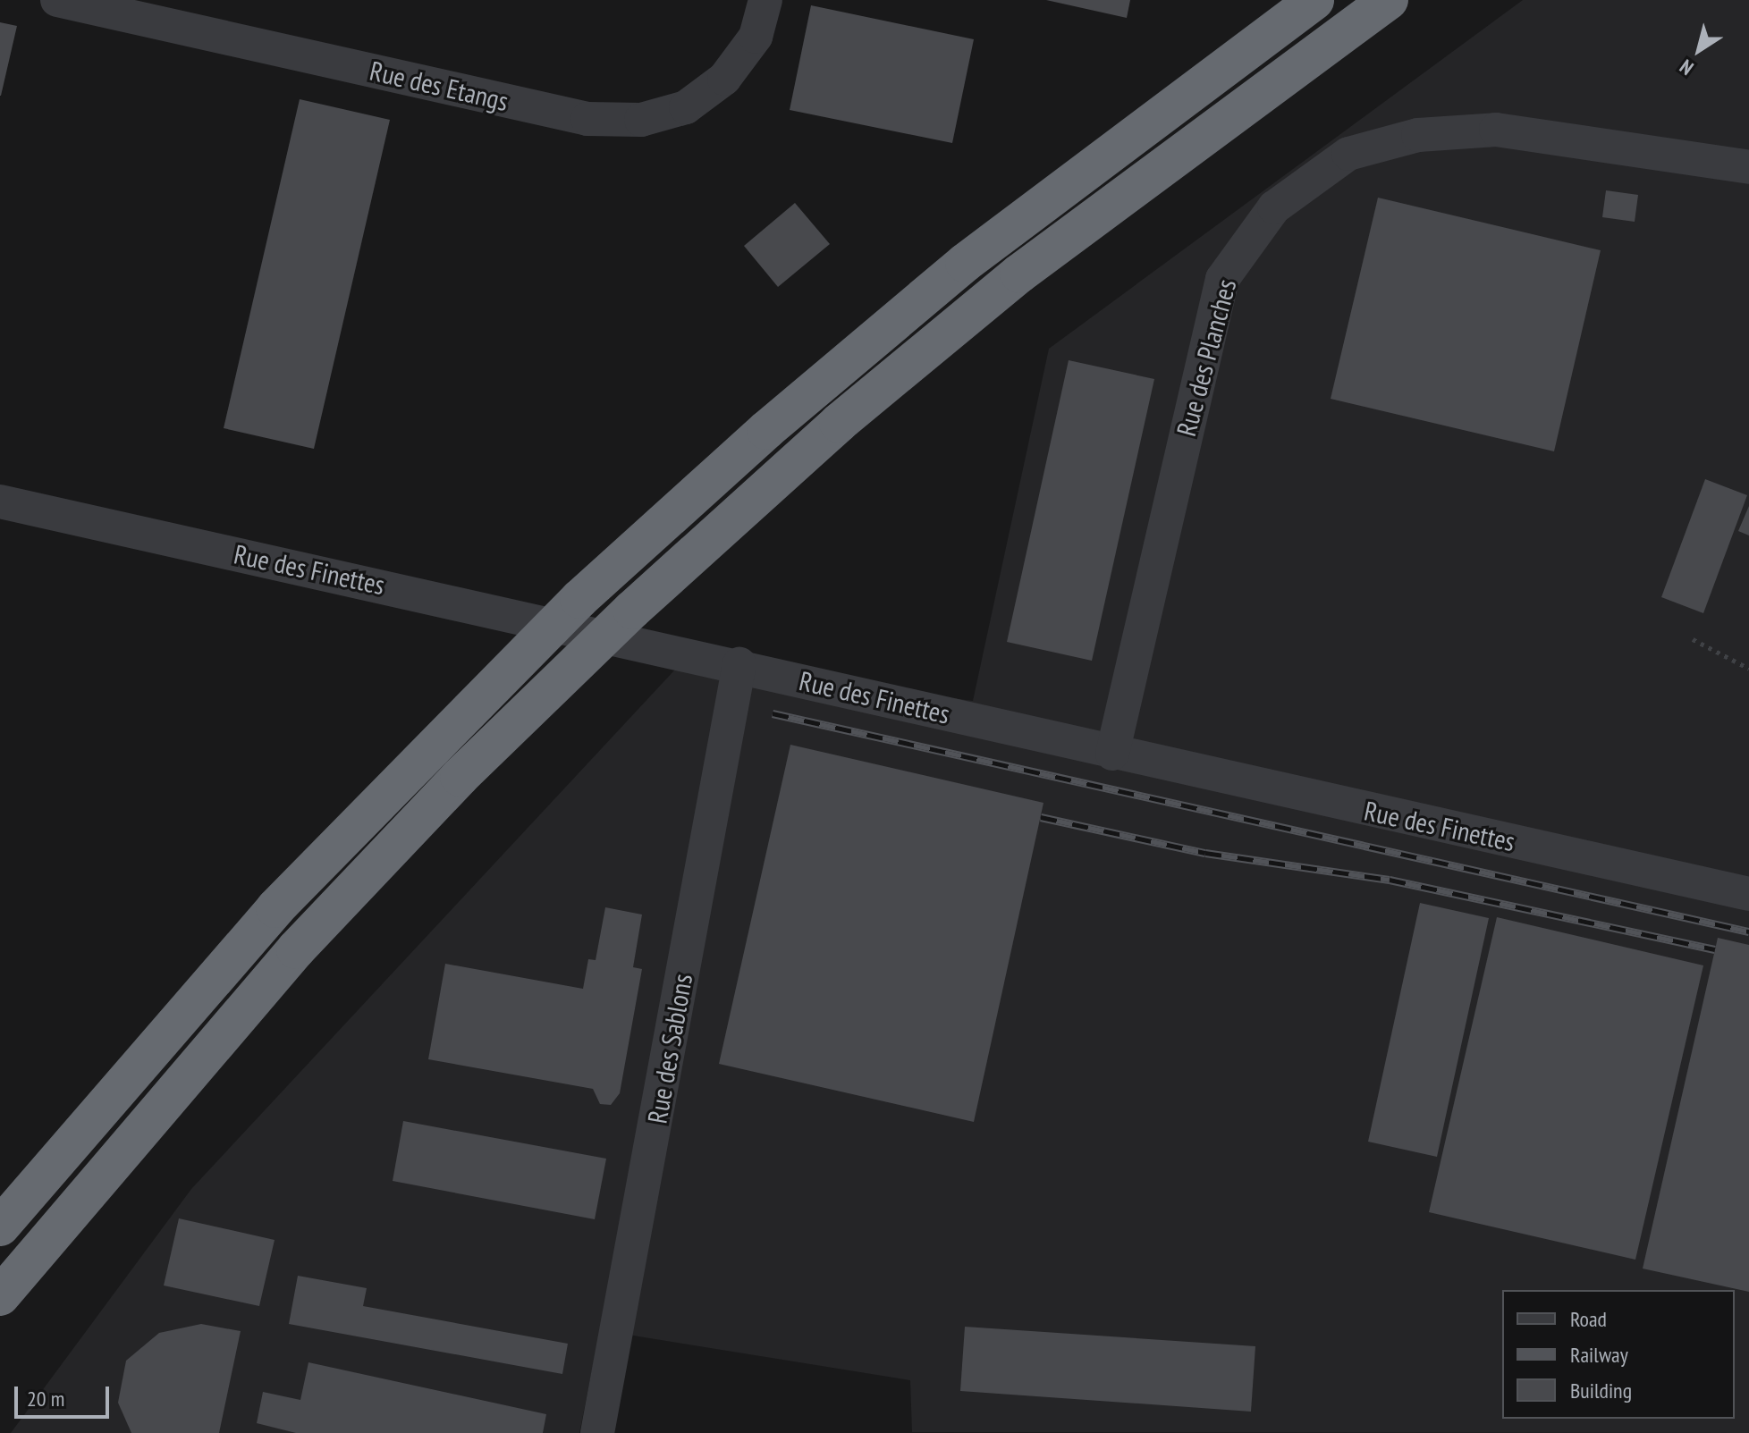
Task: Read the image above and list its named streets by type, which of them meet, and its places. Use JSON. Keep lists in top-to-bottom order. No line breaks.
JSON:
{"streets":{"street":["Rue des Etangs","Rue des Planches","Rue des Finettes","Rue des Sablons"]},"crossings":[["Rue des Planches","Rue des Finettes"],["Rue des Finettes","Rue des Sablons"]],"legend":["Road","Railway","Building"],"scale_bar":"20 m","north":"bottom left"}
